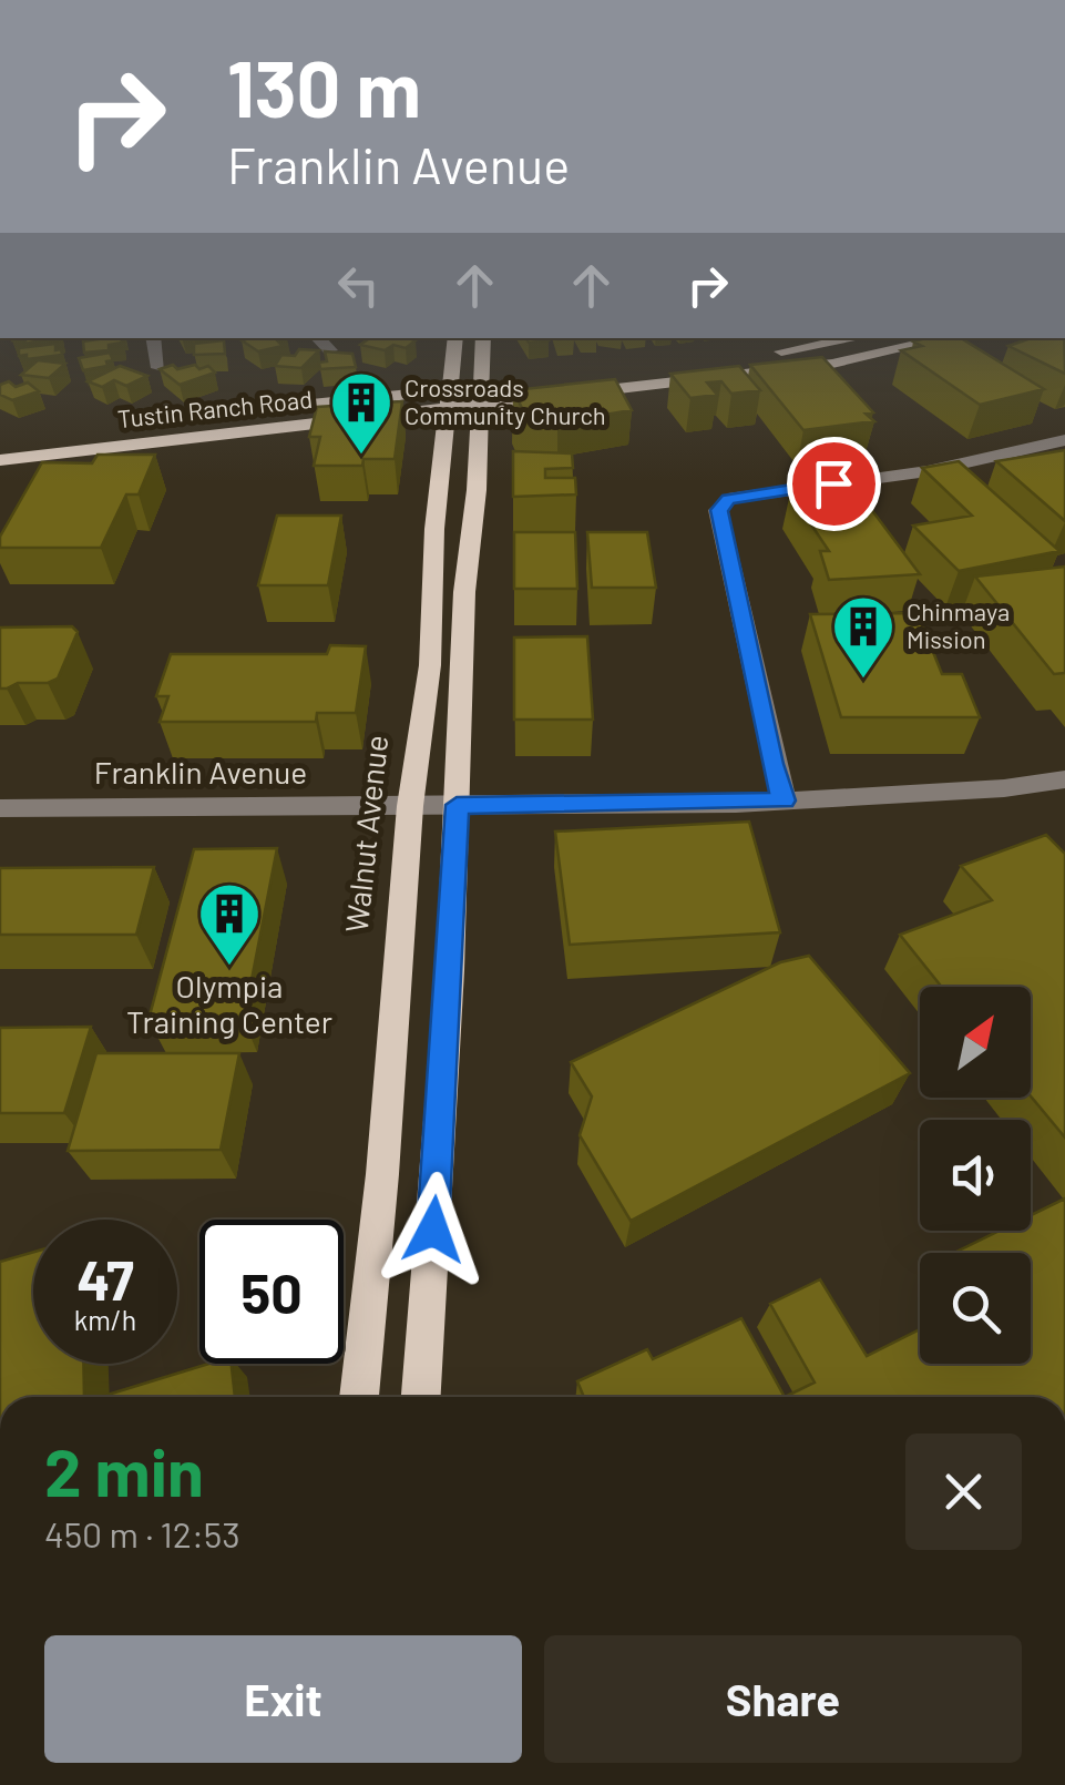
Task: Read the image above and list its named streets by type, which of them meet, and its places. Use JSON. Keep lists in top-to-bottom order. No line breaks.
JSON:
{"streets":{"main road":["Tustin Ranch Road","Walnut Avenue"],"street":["Franklin Avenue"]},"crossings":[["Tustin Ranch Road","Walnut Avenue"],["Franklin Avenue","Walnut Avenue"]],"places":{"building":["Crossroads Community Church","Chinmaya Mission","Olympia Training Center"]},"north":"top right","page":{"turn":["130 m","Franklin Avenue"],"speed":"47 km/h","limit":"50","heading":["2 min","450 m · 12:53"],"buttons":["Exit","Share"]}}
